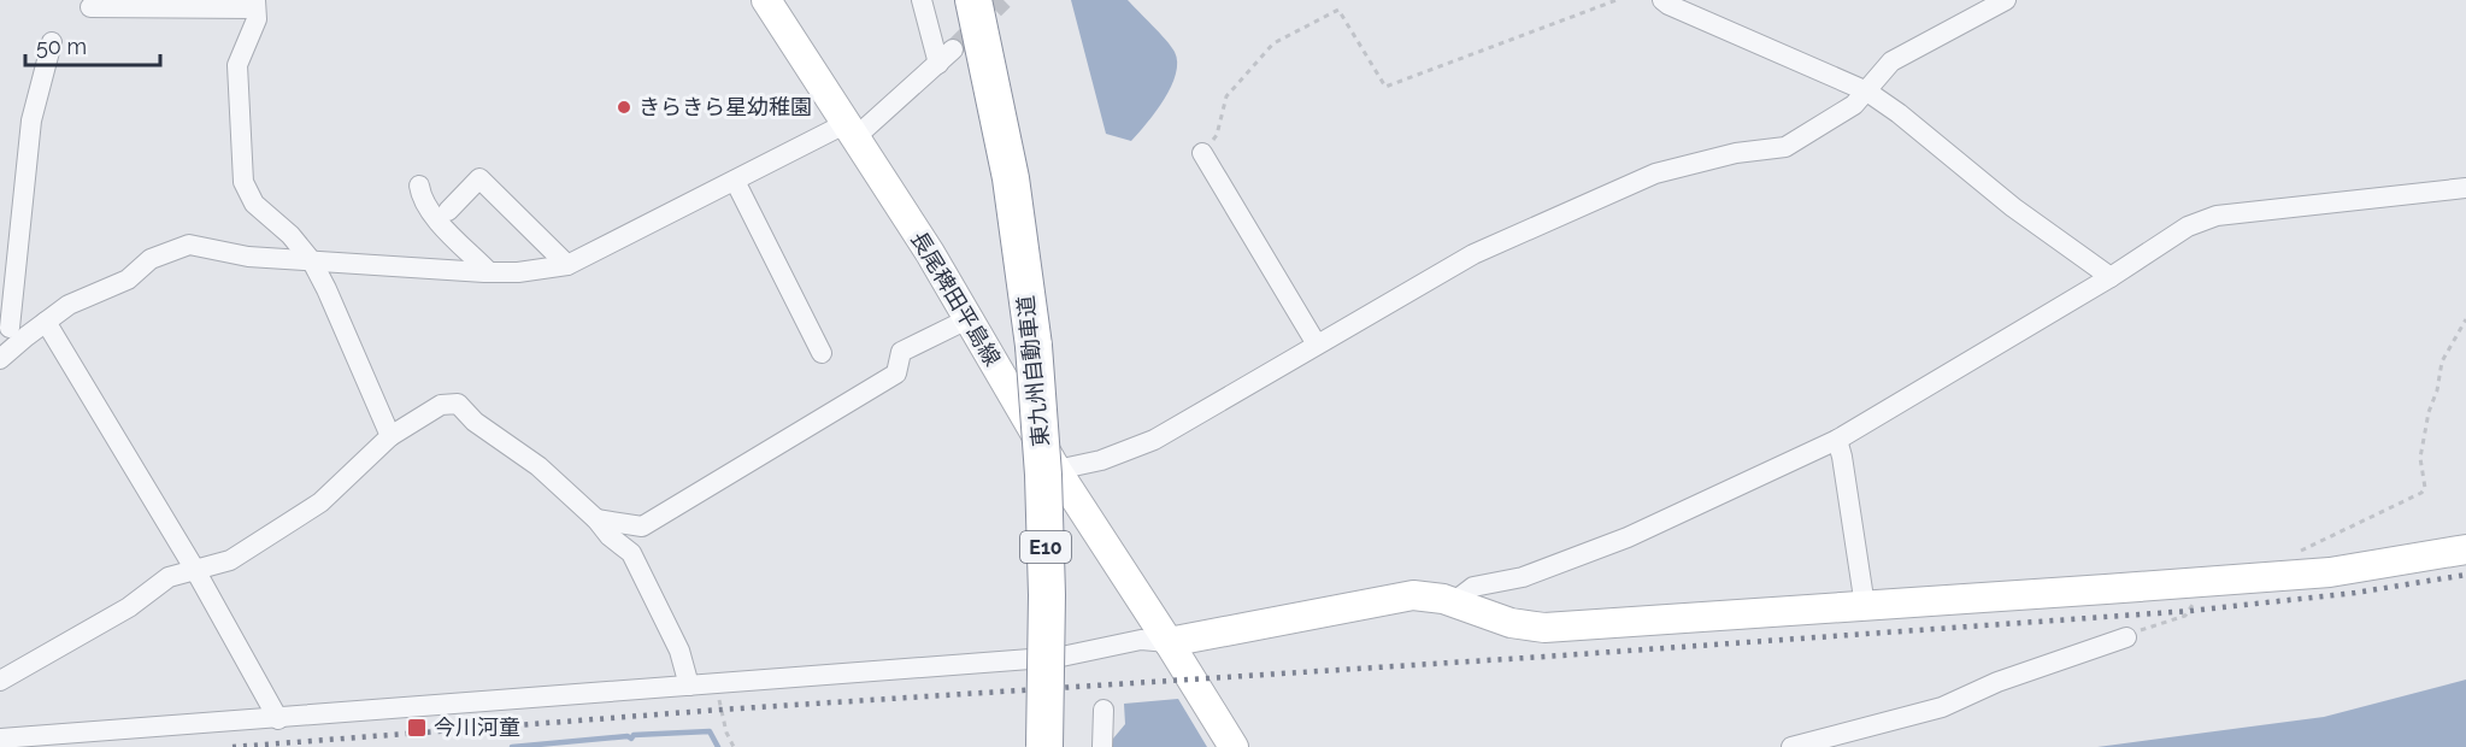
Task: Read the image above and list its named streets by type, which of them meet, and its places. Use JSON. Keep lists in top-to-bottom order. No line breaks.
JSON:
{"streets":{"highway":["東九州自動車道","E10"],"street":["長尾稗田平島線"]},"places":{"other":["きらきら星幼稚園"],"transit":["今川河童"]},"scale_bar":"50 m"}
